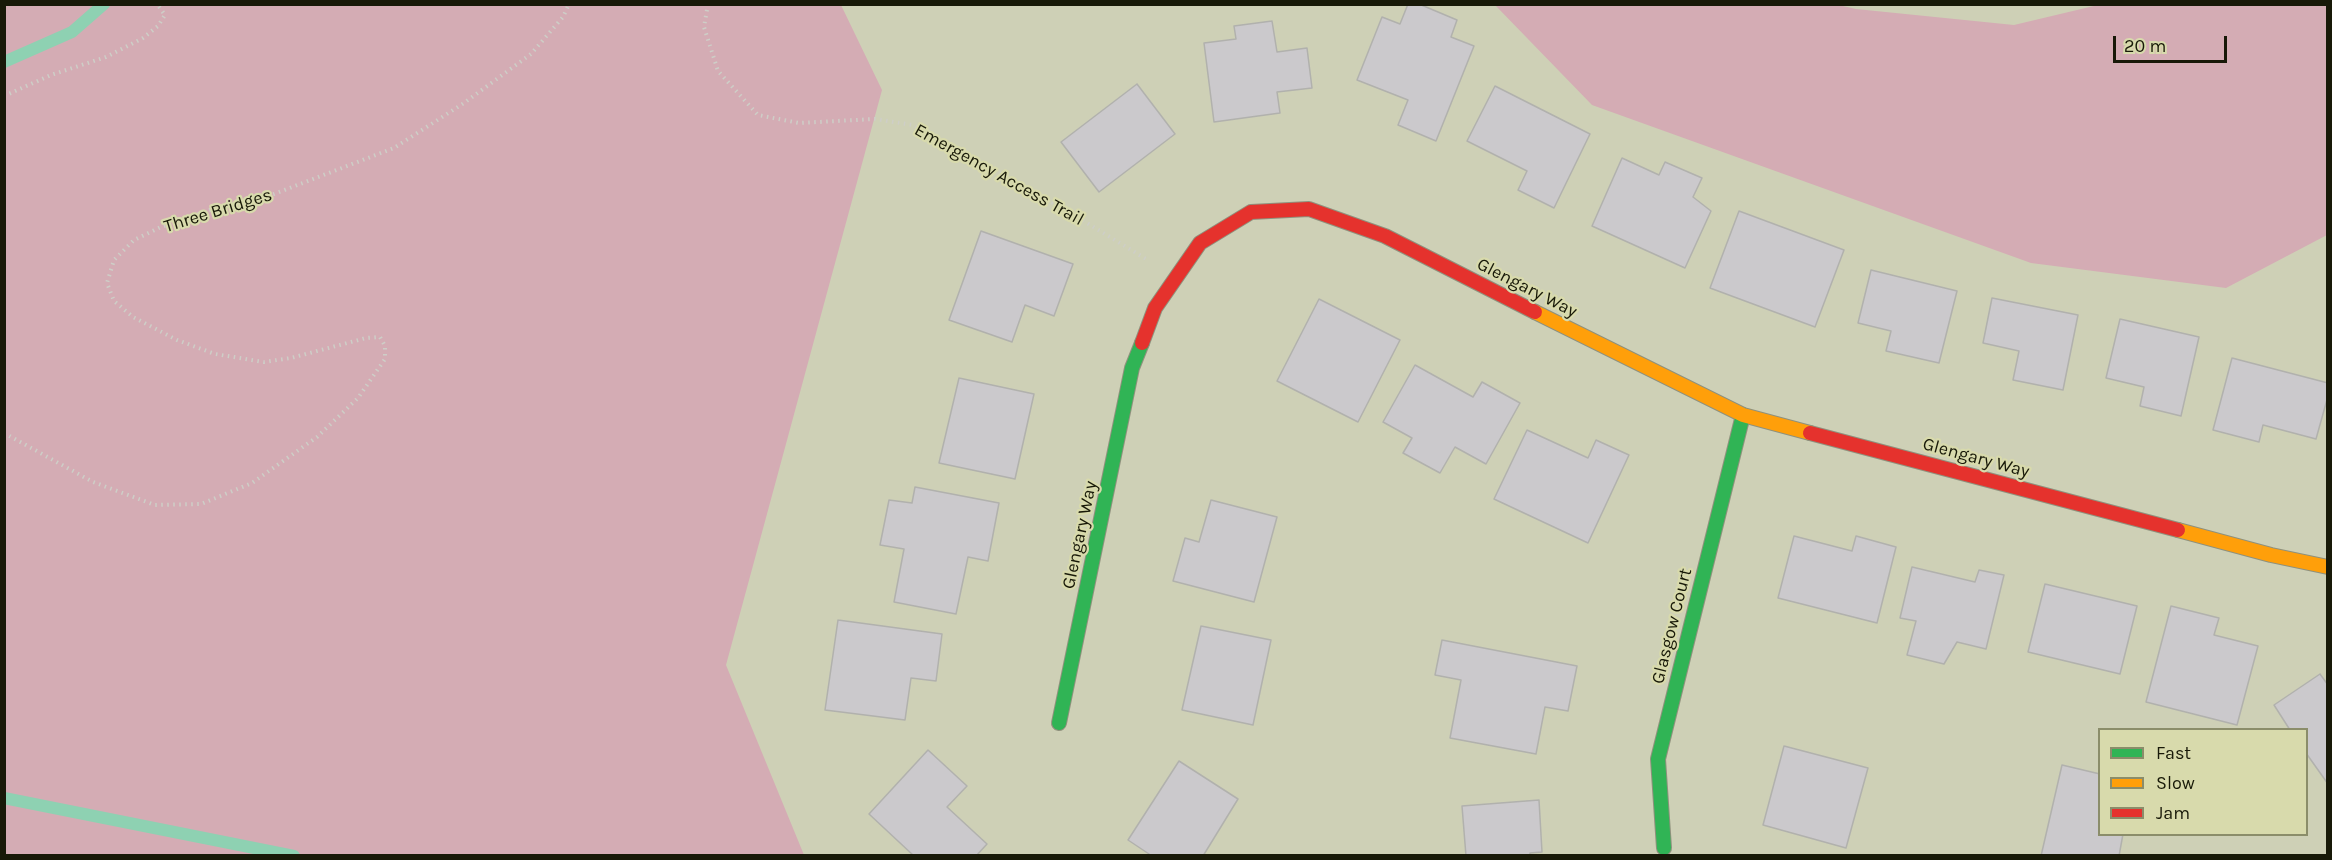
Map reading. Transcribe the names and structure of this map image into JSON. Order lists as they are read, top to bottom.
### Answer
{
  "streets": {
    "street": ["Glengary Way", "Glasgow Court"],
    "path": ["Emergency Access Trail", "Three Bridges"]
  },
  "crossings": [
    ["Emergency Access Trail", "Glengary Way"],
    ["Glengary Way", "Glasgow Court"]
  ],
  "legend": ["Fast", "Slow", "Jam"],
  "scale_bar": "20 m"
}
